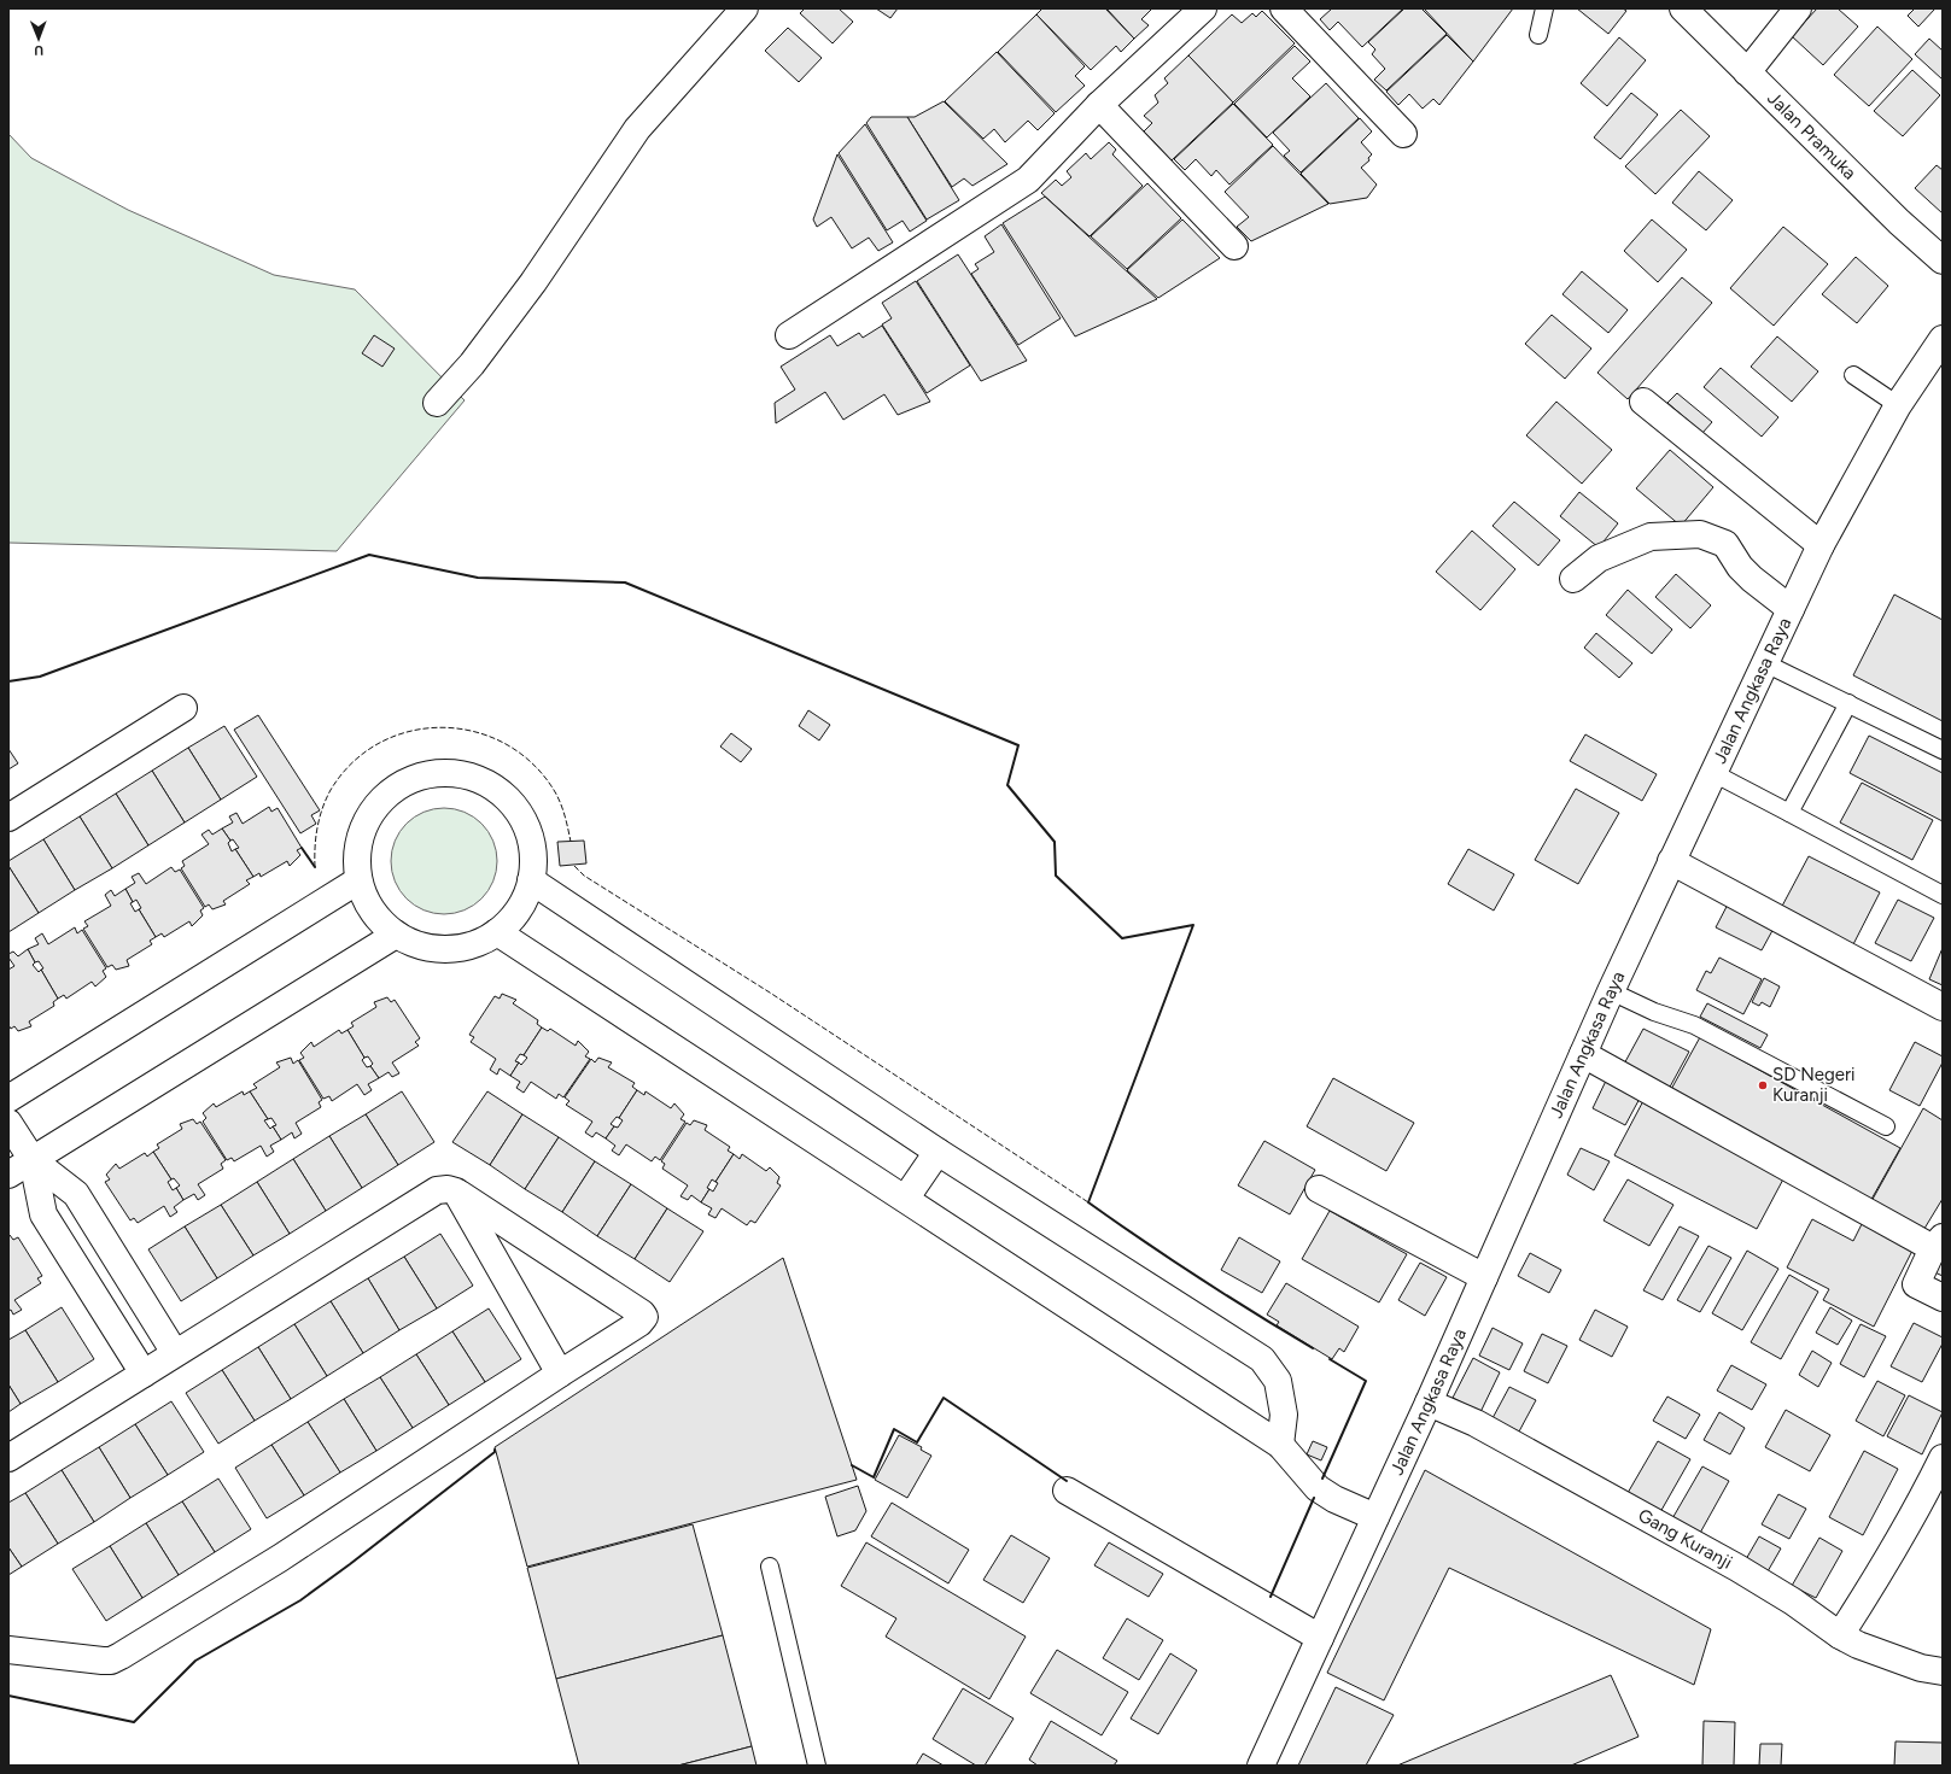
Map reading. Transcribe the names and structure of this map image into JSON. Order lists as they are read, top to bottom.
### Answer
{
  "streets": {
    "street": ["Jalan Pramuka", "Jalan Angkasa Raya", "Gang Kuranji"]
  },
  "crossings": [
    ["Jalan Angkasa Raya", "Gang Kuranji"]
  ],
  "places": ["SD Negeri Kuranji"],
  "north": "bottom"
}
